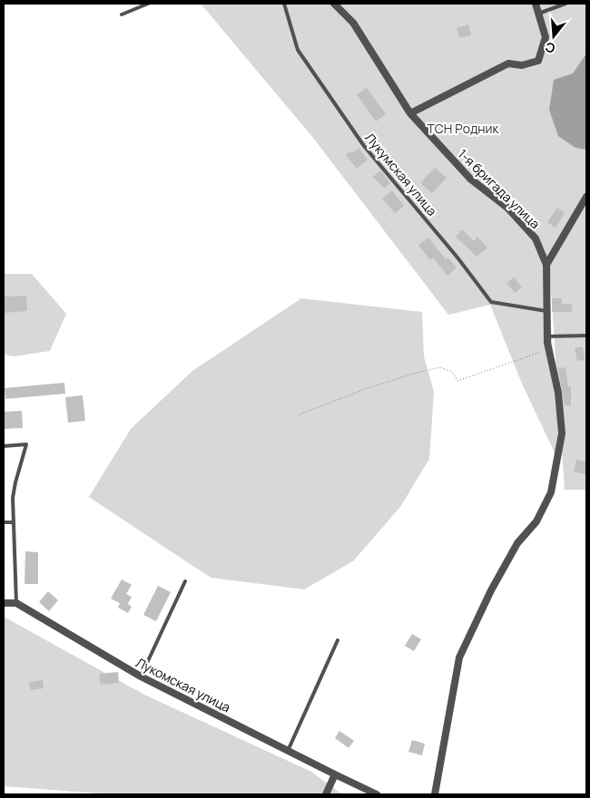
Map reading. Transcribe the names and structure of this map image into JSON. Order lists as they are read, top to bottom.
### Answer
{
  "streets": {
    "street": ["1-я бригада улица", "Лукомская улица"],
    "lane": ["Лукумская улица"]
  },
  "parks": ["ТСН Родник"],
  "north": "bottom"
}
